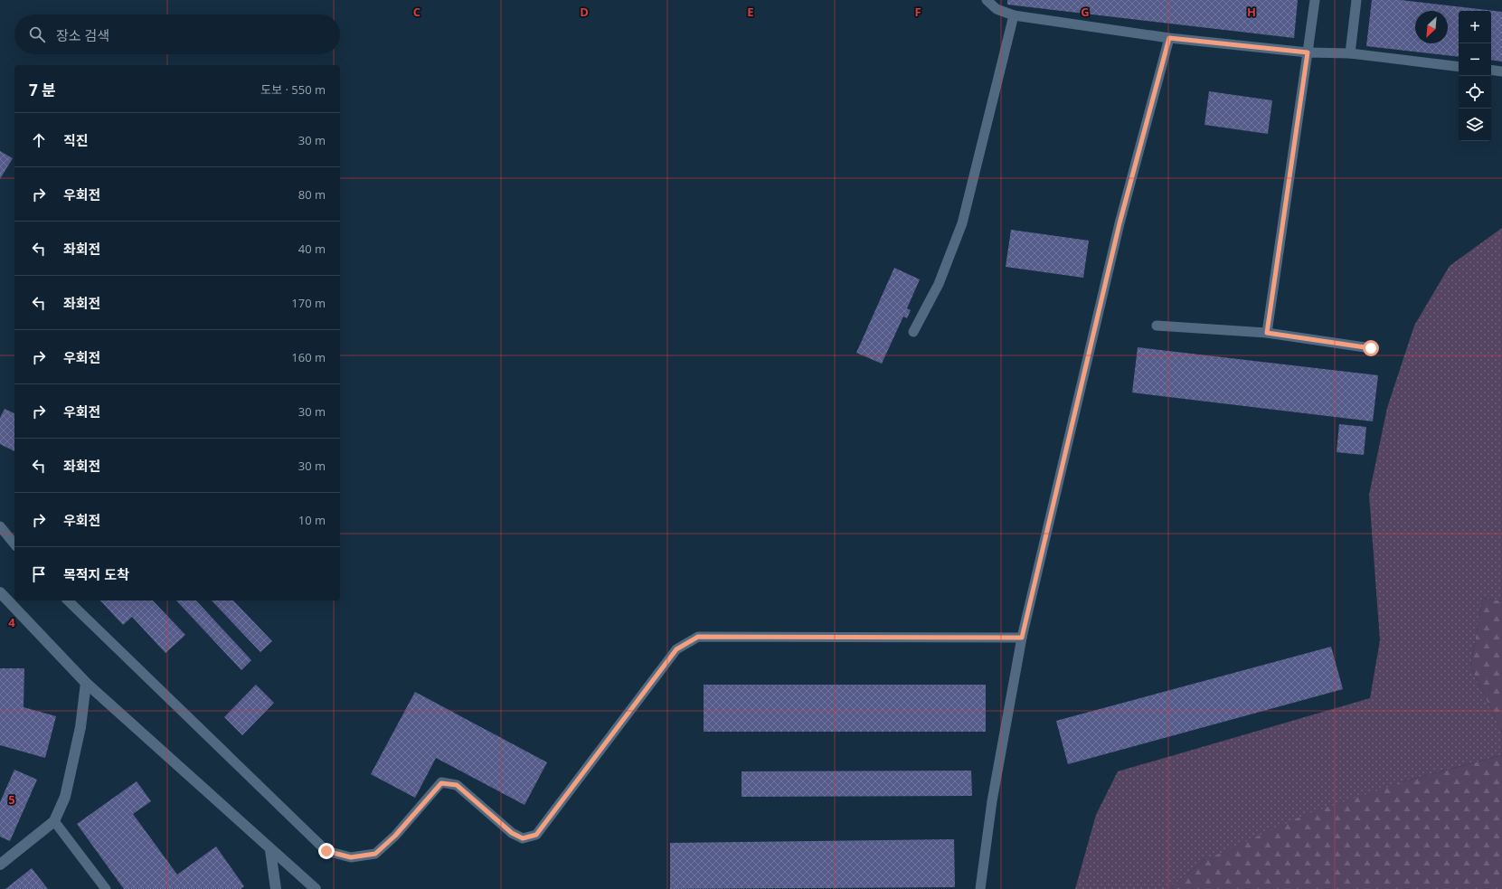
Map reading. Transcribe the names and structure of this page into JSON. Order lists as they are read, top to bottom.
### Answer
{
  "north": "bottom left",
  "page": {
    "map_buttons": ["+", "−"],
    "search": "장소 검색",
    "heading": ["7 분", "도보 · 550 m"],
    "list": [
      ["직진", "30 m"],
      ["우회전", "80 m"],
      ["좌회전", "40 m"],
      ["좌회전", "170 m"],
      ["우회전", "160 m"],
      ["우회전", "30 m"],
      ["좌회전", "30 m"],
      ["우회전", "10 m"],
      "목적지 도착"
    ]
  },
  "grid": {
    "columns": [
      "C",
      "D",
      "E",
      "F",
      "G",
      "H"
    ],
    "rows": ["4", "5"]
  }
}
